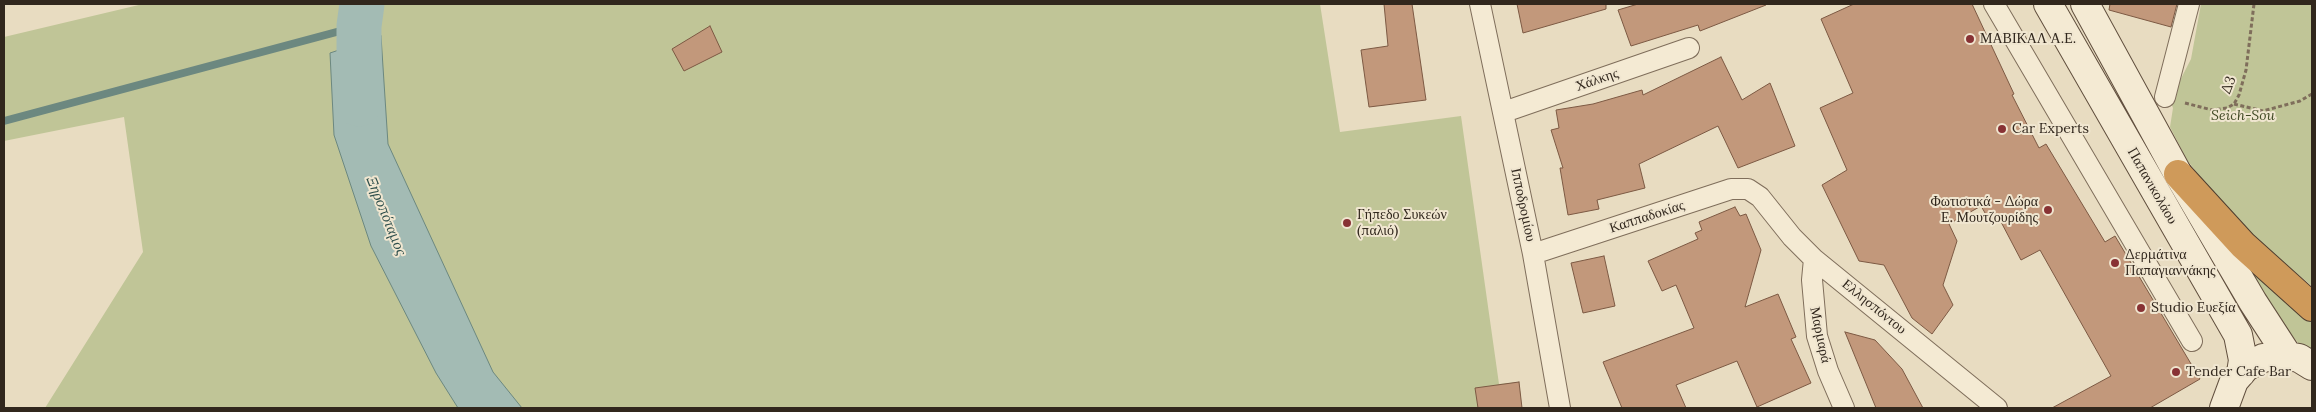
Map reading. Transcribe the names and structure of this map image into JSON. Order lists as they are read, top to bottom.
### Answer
{
  "streets": {
    "main road": ["Παπανικολάου"],
    "street": [
      "Χάλκης",
      "Ιπποδρομίου",
      "Καππαδοκίας",
      "Ελλησπόντου",
      "Μαρμαρά"
    ],
    "path": ["Δ3"]
  },
  "crossings": [
    ["Χάλκης", "Ιπποδρομίου"],
    ["Ιπποδρομίου", "Καππαδοκίας"],
    ["Καππαδοκίας", "Ελλησπόντου"],
    ["Ελλησπόντου", "Μαρμαρά"]
  ],
  "water": ["Ξηροπόταμος"],
  "parks": ["Seich-Sou"],
  "places": [
    "ΜΑΒΙΚΑΛ Α.Ε.",
    "Car Experts",
    "Φωτιστικά - Δώρα Ε. Μουτζουρίδης",
    "Γήπεδο Συκεών (παλιό)",
    "Δερμάτινα Παπαγιαννάκης",
    "Studio Ευεξία",
    "Tender Cafe Bar"
  ]
}
